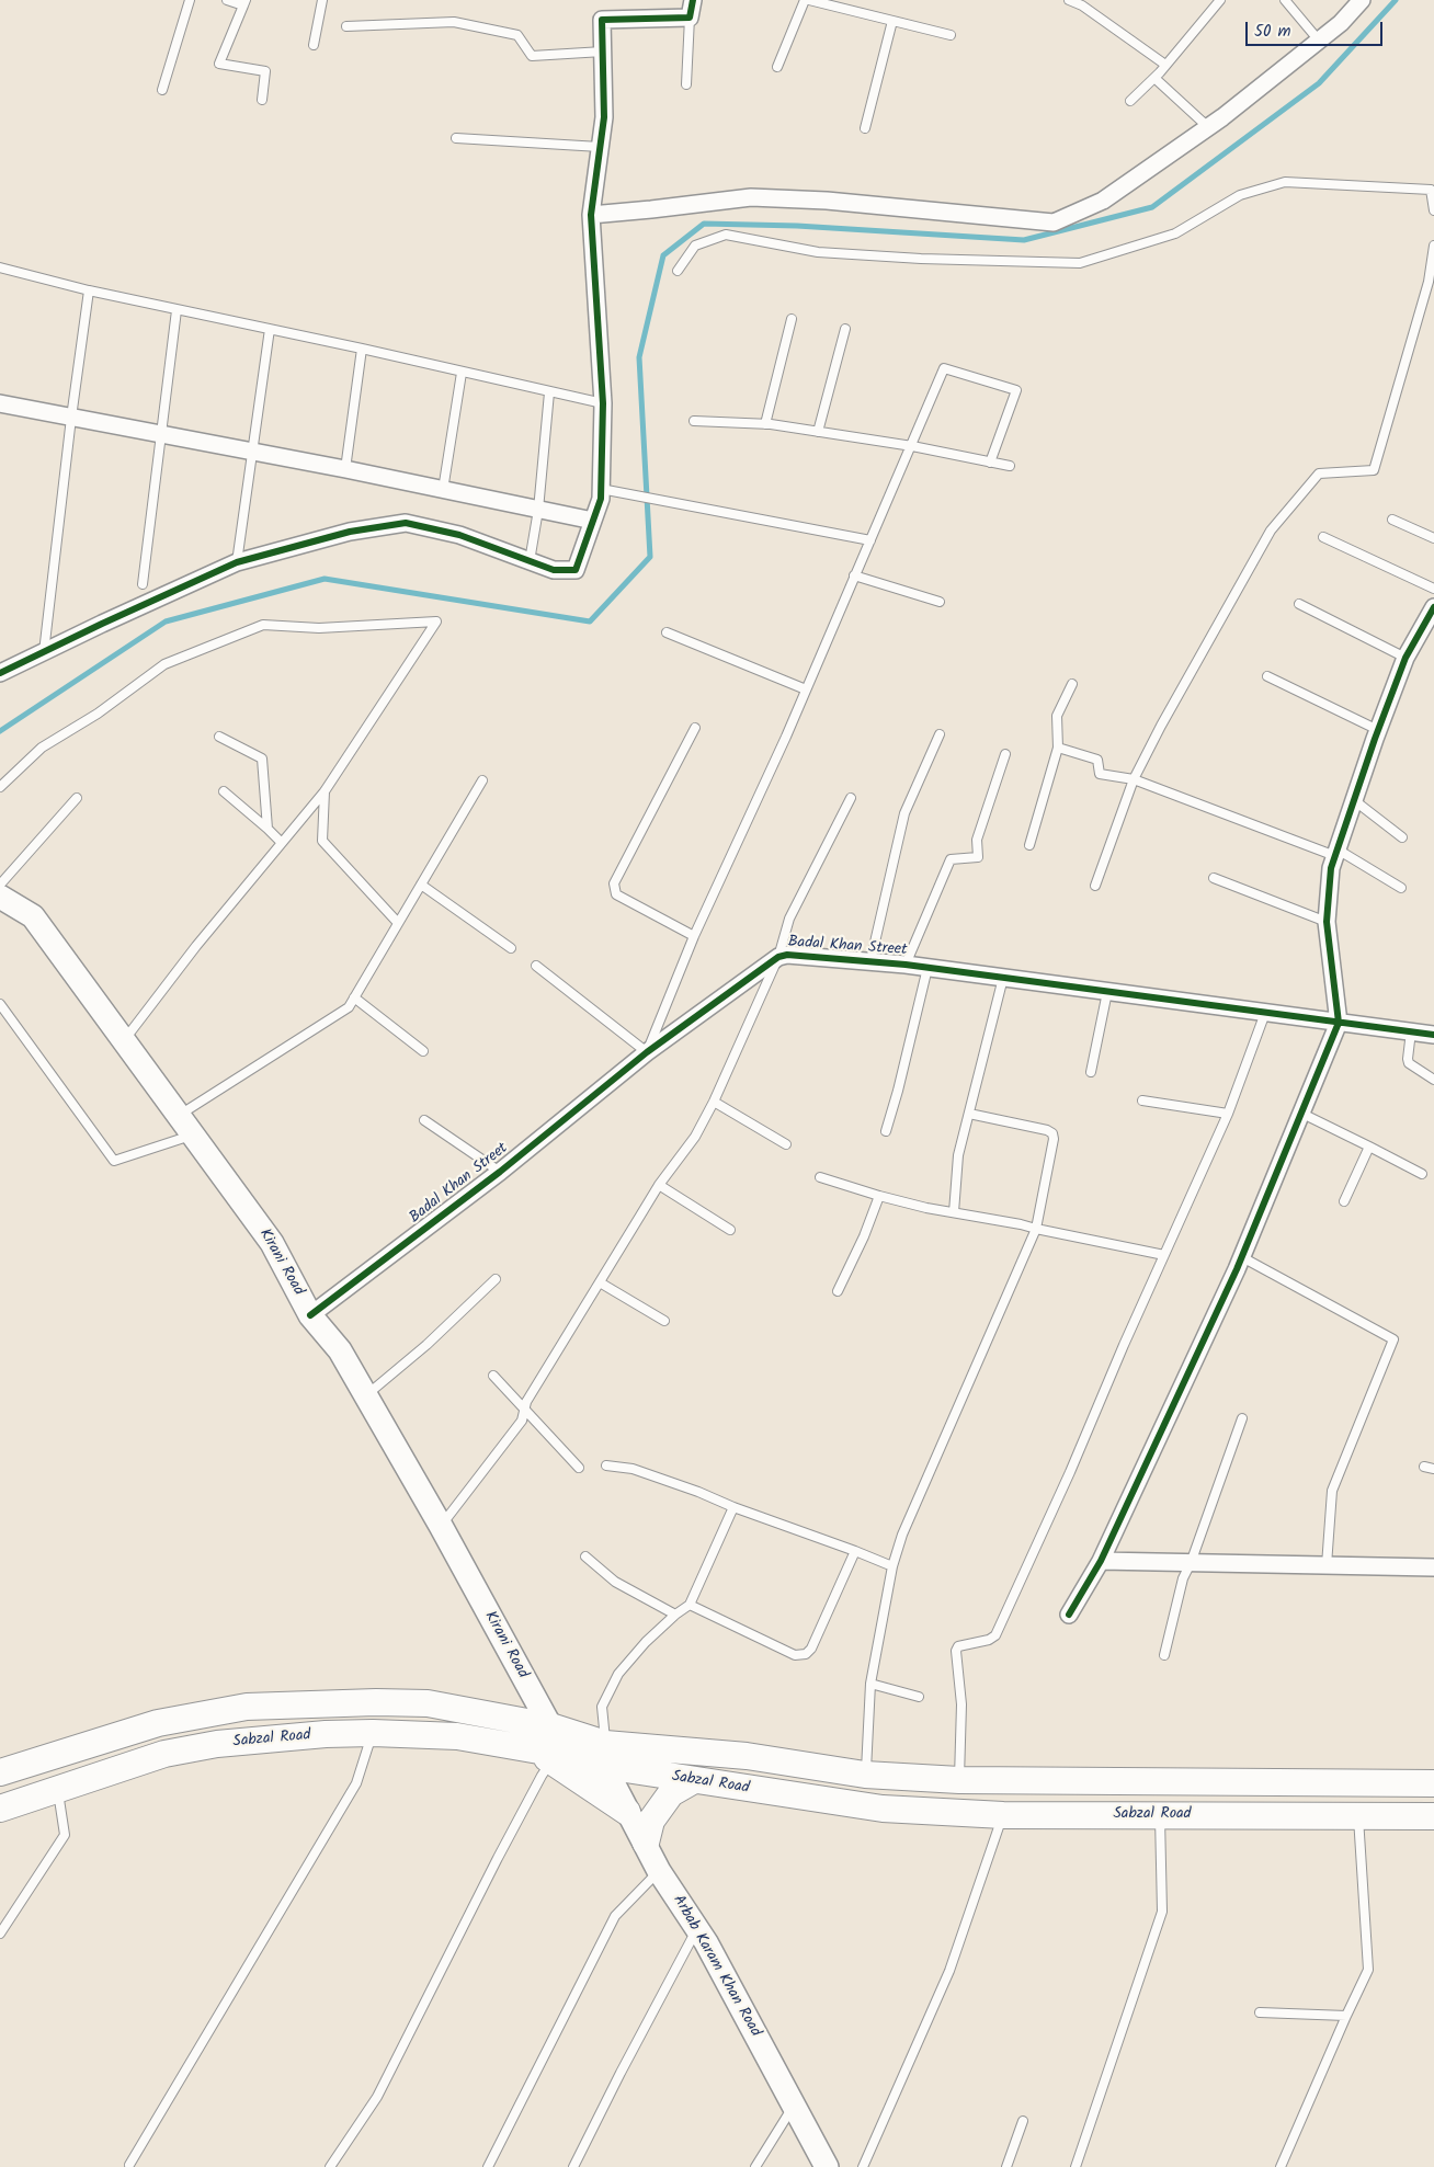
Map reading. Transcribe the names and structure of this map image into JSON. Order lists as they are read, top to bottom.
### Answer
{
  "streets": {
    "main road": ["Kirani Road", "Sabzal Road", "Arbab Karam Khan Road"],
    "street": ["Badal Khan Street"]
  },
  "crossings": [
    ["Badal Khan Street", "Kirani Road"],
    ["Kirani Road", "Sabzal Road"],
    ["Sabzal Road", "Arbab Karam Khan Road"]
  ],
  "scale_bar": "50 m"
}
